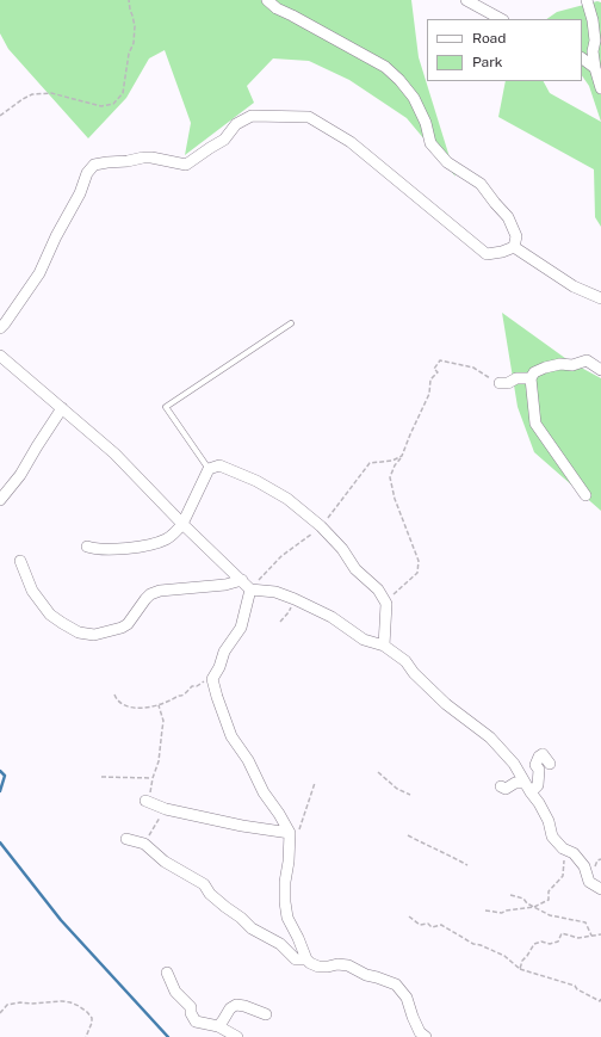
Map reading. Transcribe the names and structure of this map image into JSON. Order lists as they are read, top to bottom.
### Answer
{
  "legend": ["Road", "Park"]
}
